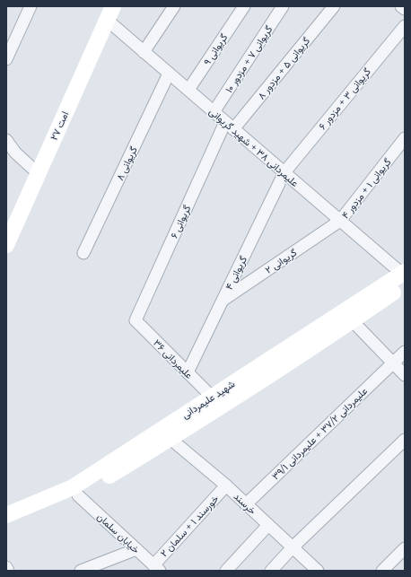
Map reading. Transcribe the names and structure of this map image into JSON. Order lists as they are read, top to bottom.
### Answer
{
  "streets": {
    "street": [
      "گریوانی ۹",
      "گریوانی ۷ + مزدور ۱۰",
      "گریوانی ۵ + مزدور ۸",
      "گریوانی ۳ + مزدور ۶",
      "امت ۲۷",
      "علیمردانی ۳۸ + شهید گریوانی",
      "گریوانی ۸",
      "گریوانی ۱ + مزدور ۴",
      "گریوانی ۶",
      "گریوانی ۲",
      "گریوانی ۴",
      "علیمردانی ۳۶",
      "شهید علیمردانی",
      "علیمردانی ۳۷/۲ + علیمردانی ۳۹/۱",
      "خرسند",
      "خورسند ۱ + سلمان ۲",
      "خیابان سلمان"
    ]
  },
  "crossings": [
    ["گریوانی ۹", "علیمردانی ۳۸ + شهید گریوانی"],
    ["گریوانی ۷ + مزدور ۱۰", "علیمردانی ۳۸ + شهید گریوانی"],
    ["گریوانی ۵ + مزدور ۸", "علیمردانی ۳۸ + شهید گریوانی"],
    ["گریوانی ۵ + مزدور ۸", "گریوانی ۶"],
    ["گریوانی ۳ + مزدور ۶", "علیمردانی ۳۸ + شهید گریوانی"],
    ["گریوانی ۳ + مزدور ۶", "گریوانی ۴"],
    ["امت ۲۷", "علیمردانی ۳۸ + شهید گریوانی"],
    ["علیمردانی ۳۸ + شهید گریوانی", "گریوانی ۸"],
    ["علیمردانی ۳۸ + شهید گریوانی", "گریوانی ۱ + مزدور ۴"],
    ["علیمردانی ۳۸ + شهید گریوانی", "گریوانی ۶"],
    ["علیمردانی ۳۸ + شهید گریوانی", "گریوانی ۲"],
    ["علیمردانی ۳۸ + شهید گریوانی", "گریوانی ۴"],
    ["علیمردانی ۳۸ + شهید گریوانی", "شهید علیمردانی"],
    ["گریوانی ۱ + مزدور ۴", "گریوانی ۲"],
    ["گریوانی ۶", "علیمردانی ۳۶"],
    ["گریوانی ۲", "گریوانی ۴"],
    ["گریوانی ۴", "علیمردانی ۳۶"],
    ["علیمردانی ۳۶", "شهید علیمردانی"],
    ["شهید علیمردانی", "خرسند"],
    ["شهید علیمردانی", "خیابان سلمان"],
    ["علیمردانی ۳۷/۲ + علیمردانی ۳۹/۱", "خرسند"],
    ["خرسند", "خورسند ۱ + سلمان ۲"],
    ["خورسند ۱ + سلمان ۲", "خیابان سلمان"]
  ]
}
